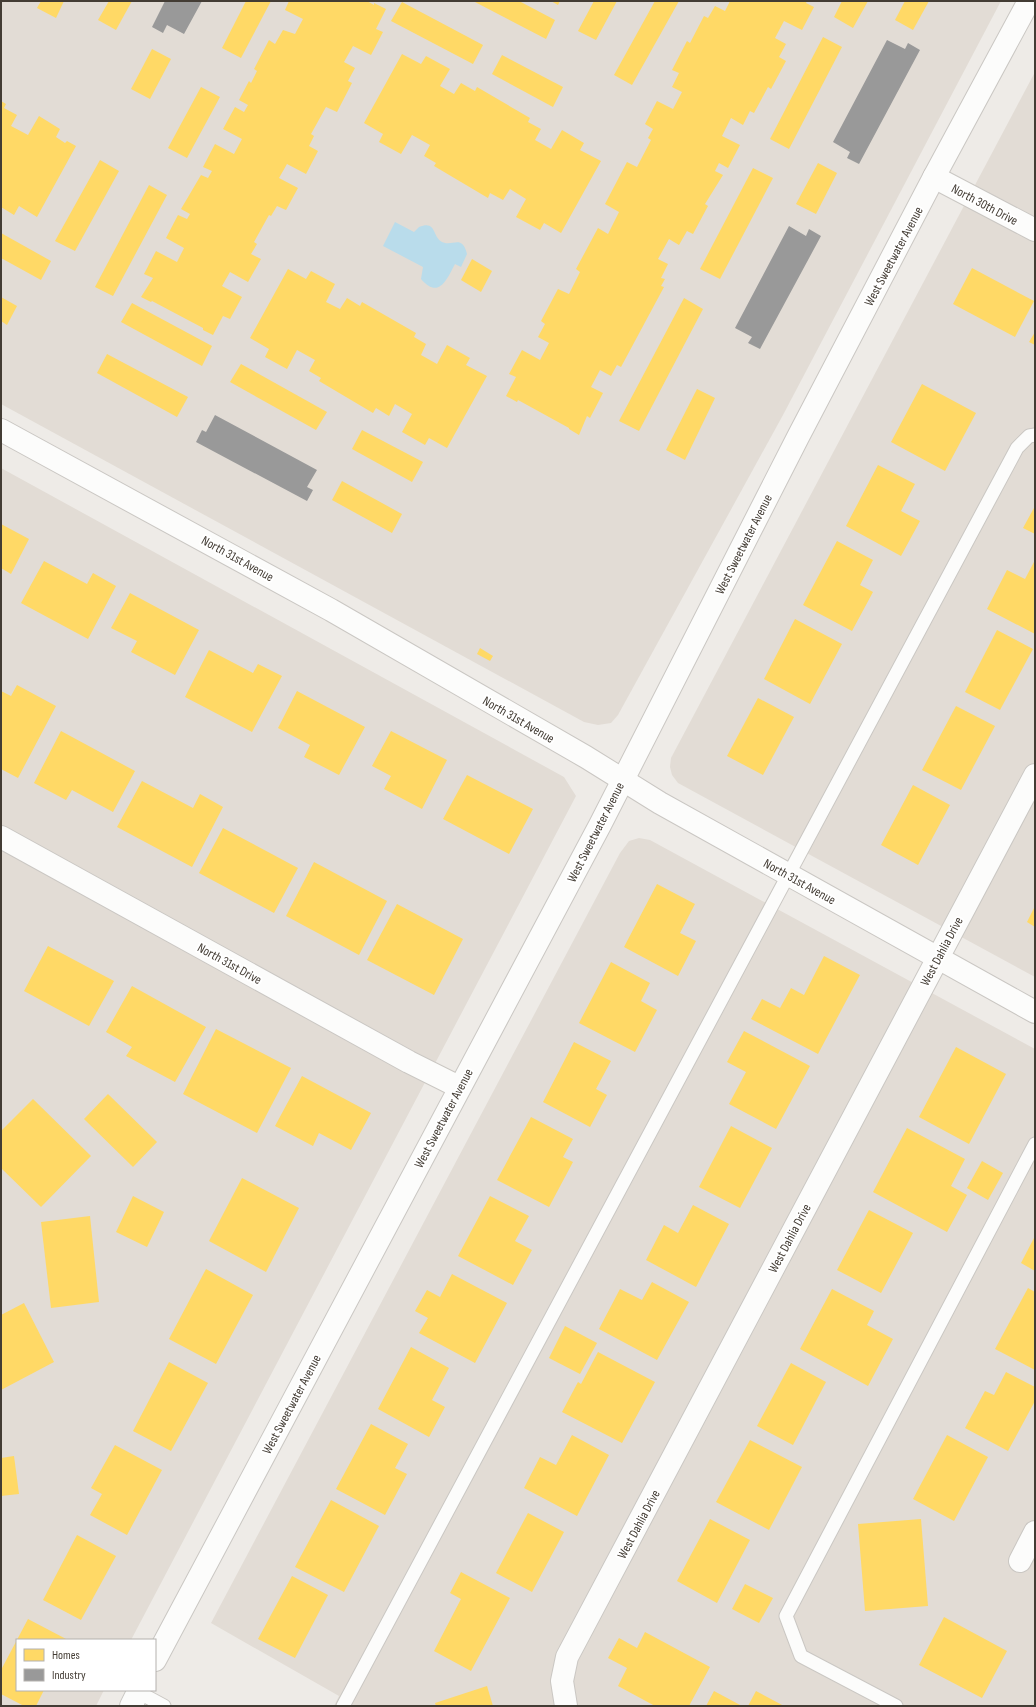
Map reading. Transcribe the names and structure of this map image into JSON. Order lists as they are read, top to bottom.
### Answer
{
  "streets": {
    "street": [
      "North 30th Drive",
      "West Sweetwater Avenue",
      "North 31st Avenue",
      "West Dahlia Drive",
      "North 31st Drive"
    ]
  },
  "crossings": [
    ["North 30th Drive", "West Sweetwater Avenue"],
    ["West Sweetwater Avenue", "North 31st Avenue"],
    ["West Sweetwater Avenue", "North 31st Drive"],
    ["North 31st Avenue", "West Dahlia Drive"]
  ],
  "legend": ["Homes", "Industry"]
}
